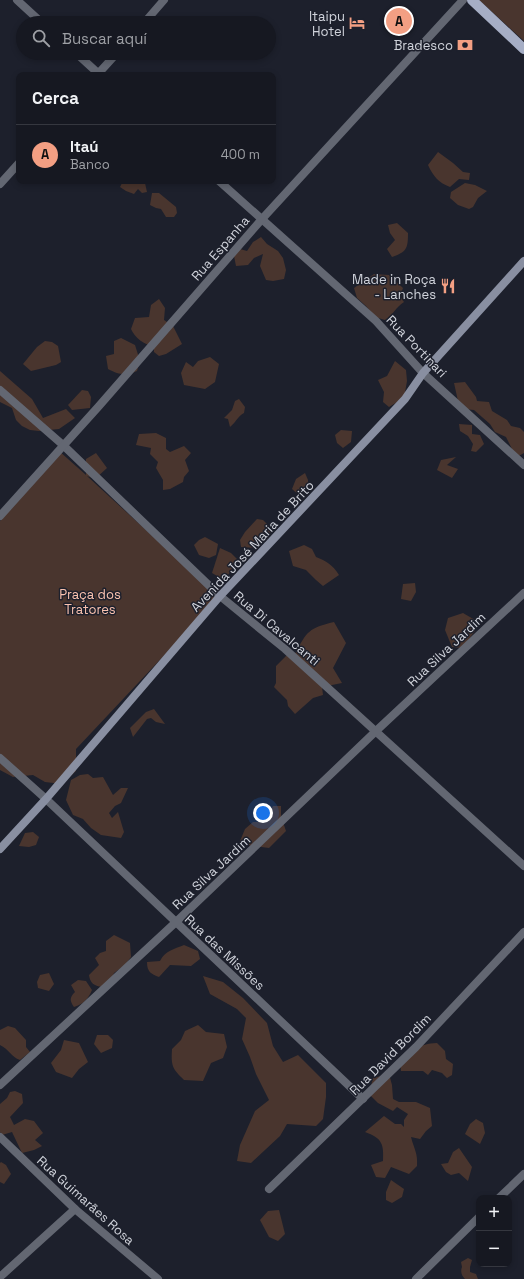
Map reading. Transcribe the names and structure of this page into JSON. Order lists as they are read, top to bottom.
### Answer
{
  "streets": {
    "main road": ["Avenida José Maria de Brito"],
    "street": [
      "Rua Espanha",
      "Rua Portinari",
      "Rua Di Cavalcanti",
      "Rua Silva Jardim",
      "Rua das Missões",
      "Rua David Bordim",
      "Rua Guimarães Rosa"
    ]
  },
  "crossings": [
    ["Rua Espanha", "Rua Portinari"],
    ["Rua Espanha", "Rua Di Cavalcanti"],
    ["Rua Portinari", "Avenida José Maria de Brito"],
    ["Avenida José Maria de Brito", "Rua Di Cavalcanti"],
    ["Avenida José Maria de Brito", "Rua das Missões"],
    ["Rua Di Cavalcanti", "Rua Silva Jardim"],
    ["Rua Silva Jardim", "Rua das Missões"],
    ["Rua das Missões", "Rua David Bordim"]
  ],
  "parks": ["Praça dos Tratores"],
  "places": {
    "hotel": ["Itaipu Hotel"],
    "bank": ["Bradesco"],
    "restaurant": ["Made in Roça - Lanches"]
  },
  "page": {
    "pins": "A",
    "search": "Buscar aquí",
    "heading": "Cerca",
    "list": [
      {
        "mark": "A",
        "name": "Itaú",
        "note": "Banco",
        "value": "400 m"
      }
    ],
    "map_buttons": ["+", "−"]
  }
}
